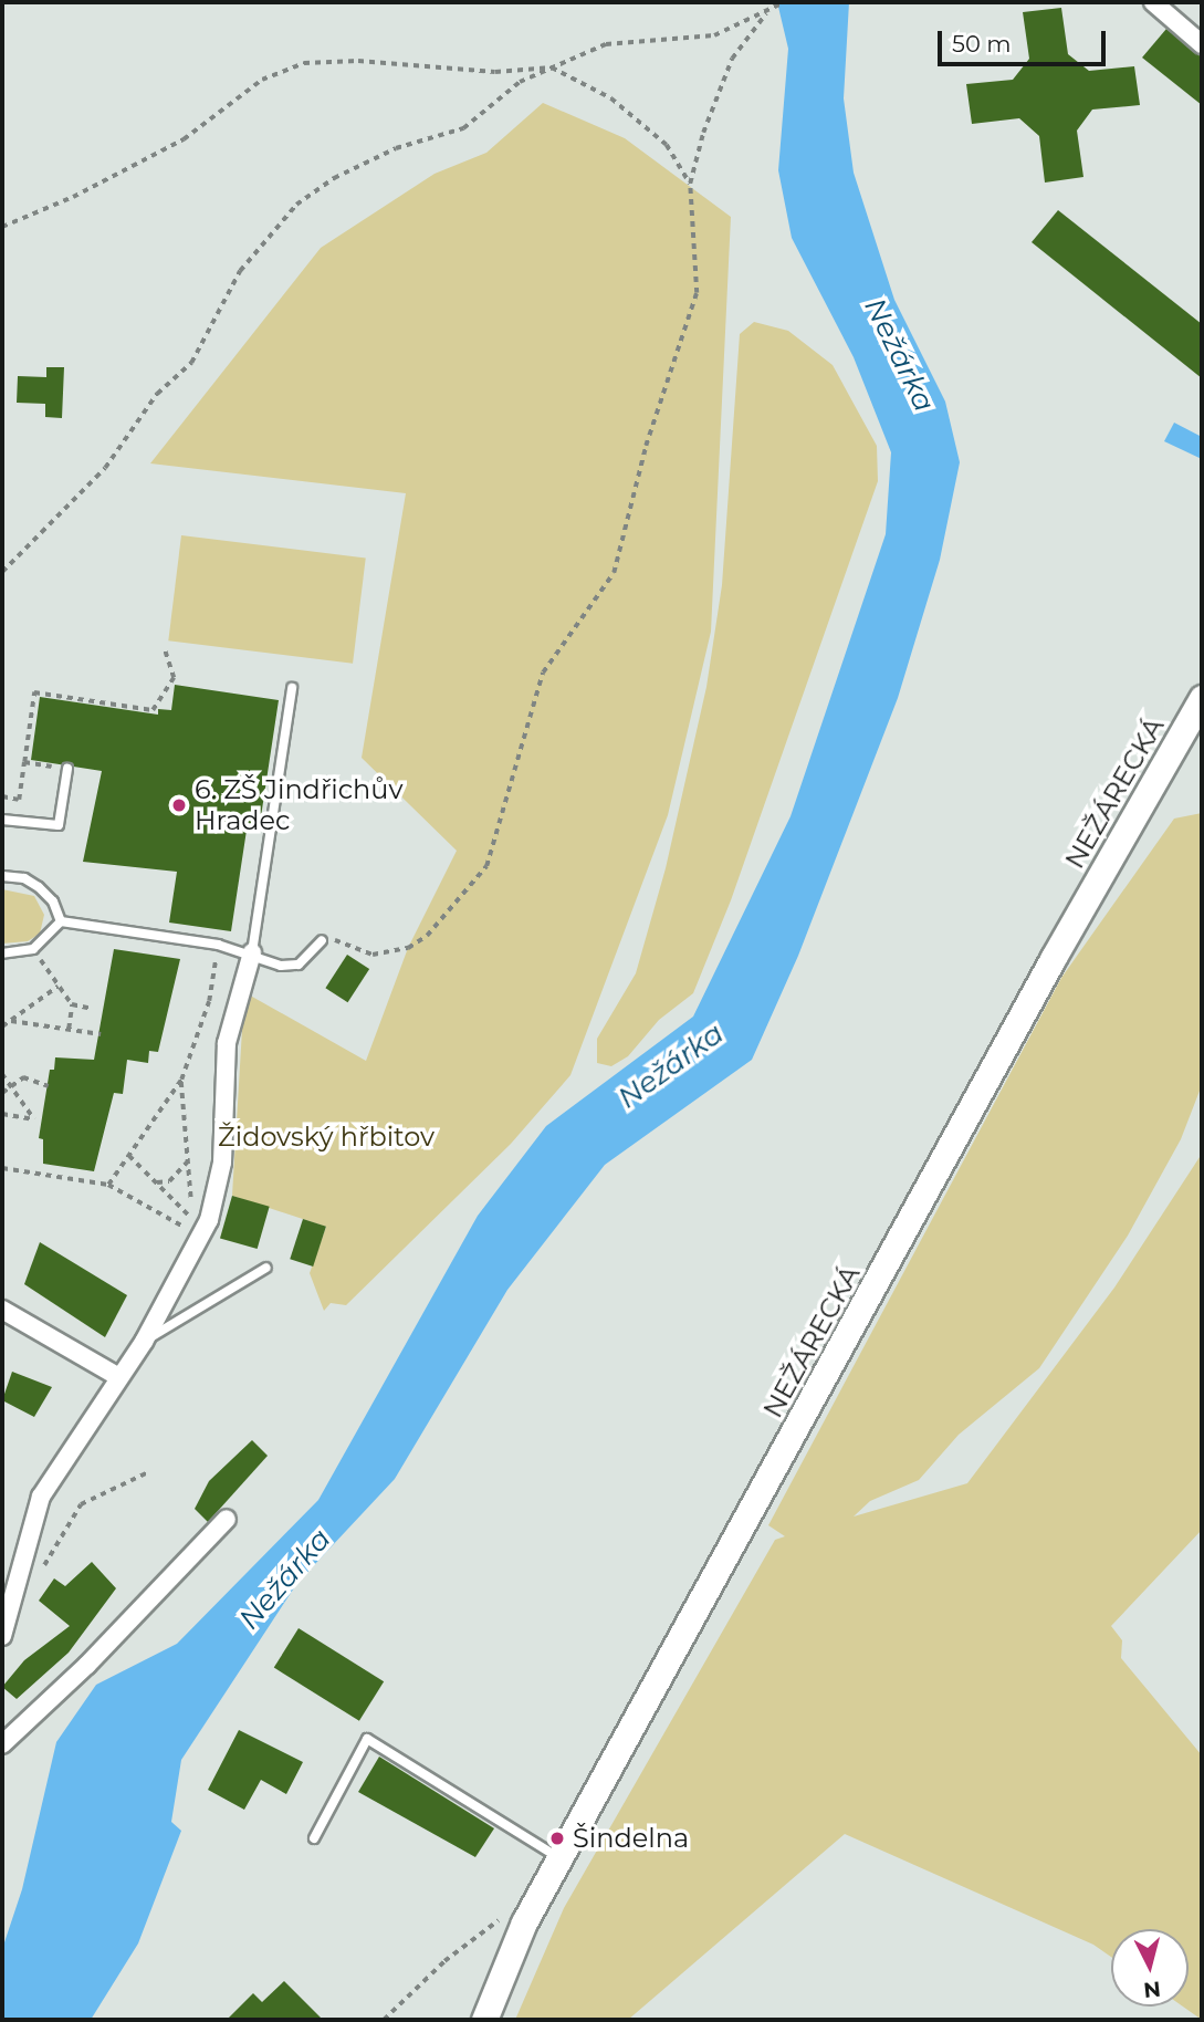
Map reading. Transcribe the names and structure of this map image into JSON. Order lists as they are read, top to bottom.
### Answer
{
  "streets": {
    "street": ["NEŽÁRECKÁ"]
  },
  "water": ["Nežárka"],
  "parks": ["Židovský hřbitov"],
  "places": ["6. ZŠ Jindřichův Hradec", "Šindelna"],
  "scale_bar": "50 m",
  "north": "bottom"
}
